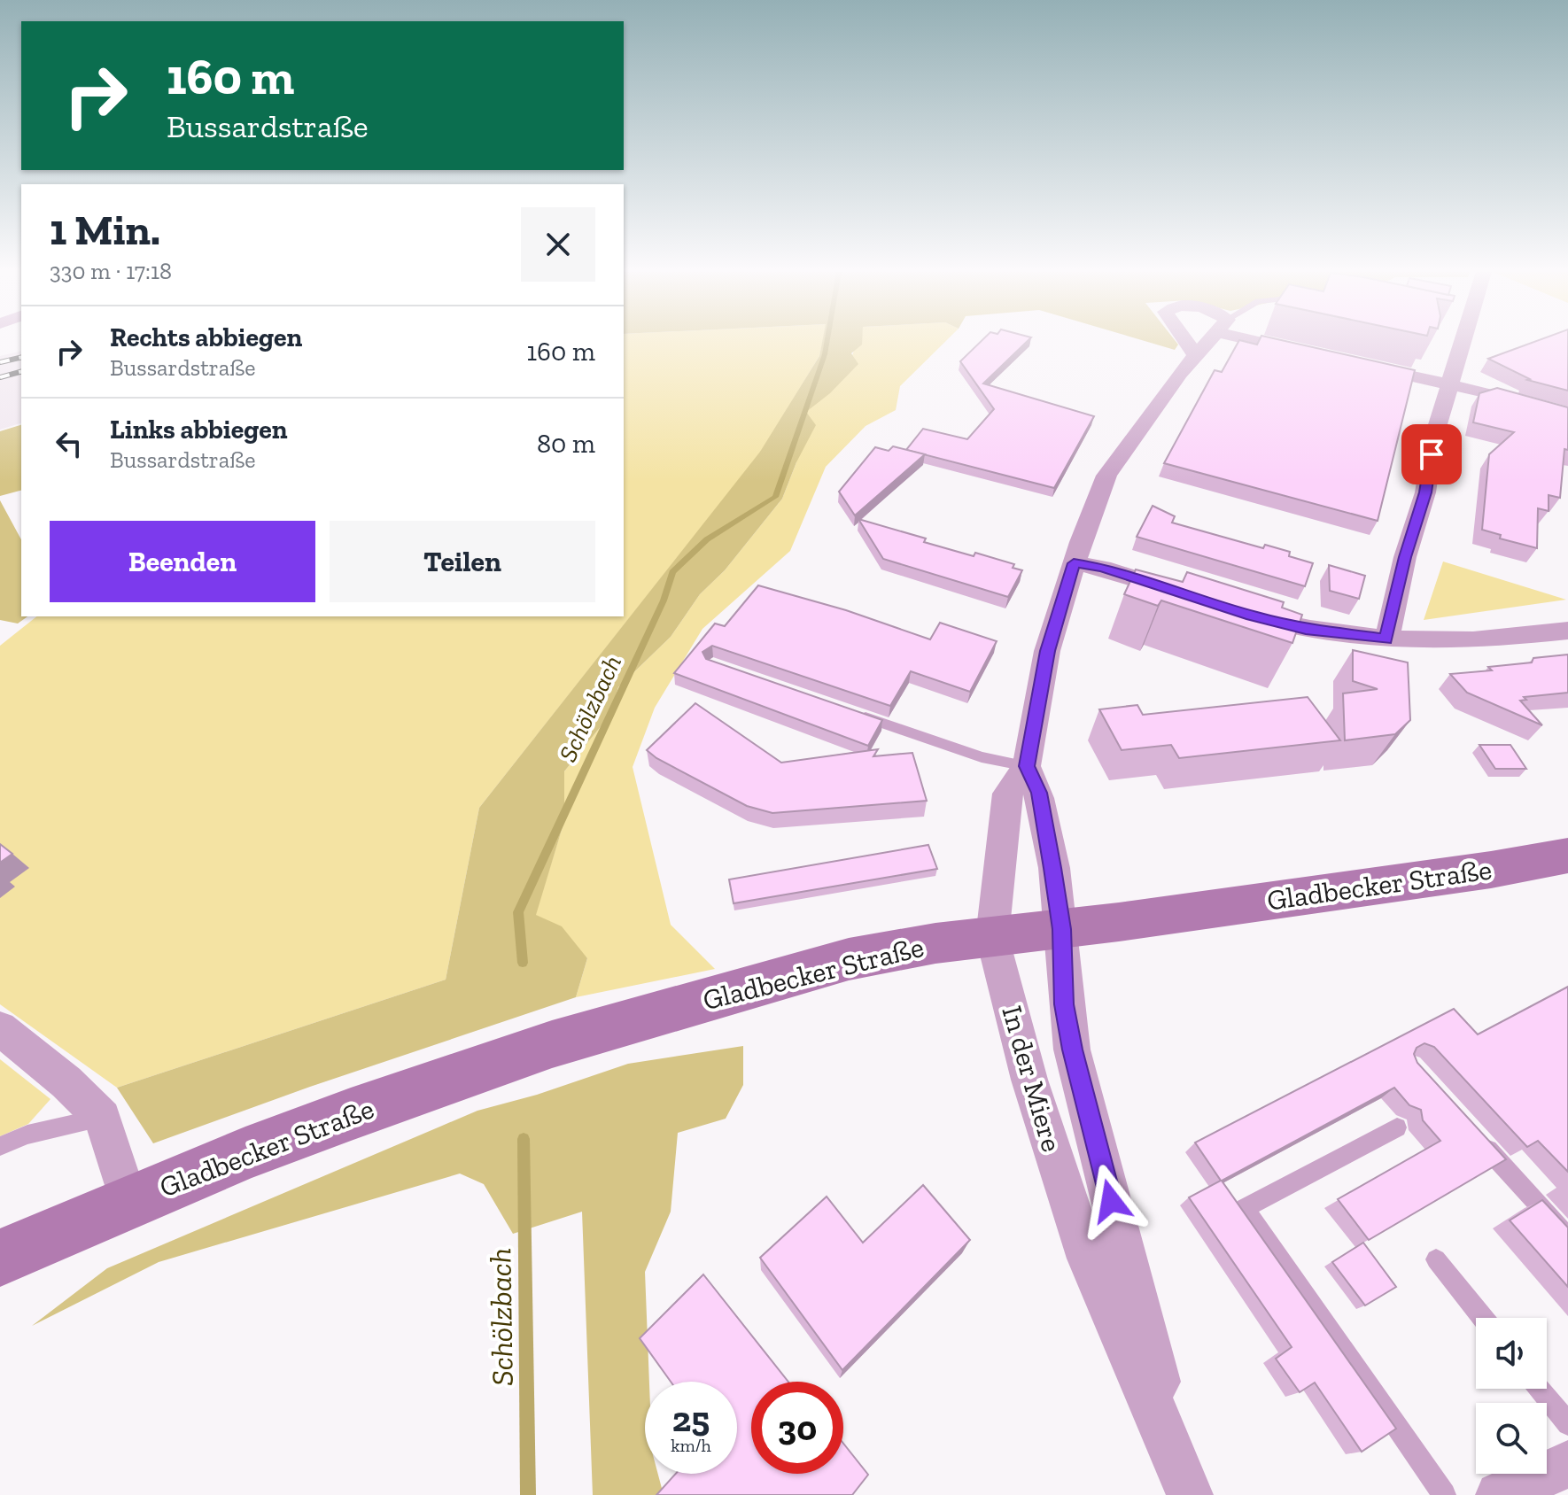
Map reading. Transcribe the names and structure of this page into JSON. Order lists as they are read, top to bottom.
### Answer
{
  "streets": {
    "main road": ["Gladbecker Straße"],
    "street": ["In der Miere"]
  },
  "crossings": [
    ["Gladbecker Straße", "In der Miere"]
  ],
  "water": ["Schölzbach"],
  "page": {
    "turn": ["160 m", "Bussardstraße"],
    "heading": ["1 Min.", "330 m · 17:18"],
    "list": [
      {
        "name": "Rechts abbiegen",
        "note": "Bussardstraße",
        "value": "160 m"
      },
      {
        "name": "Links abbiegen",
        "note": "Bussardstraße",
        "value": "80 m"
      }
    ],
    "buttons": ["Beenden", "Teilen"],
    "speed": "25 km/h",
    "limit": "30"
  }
}
